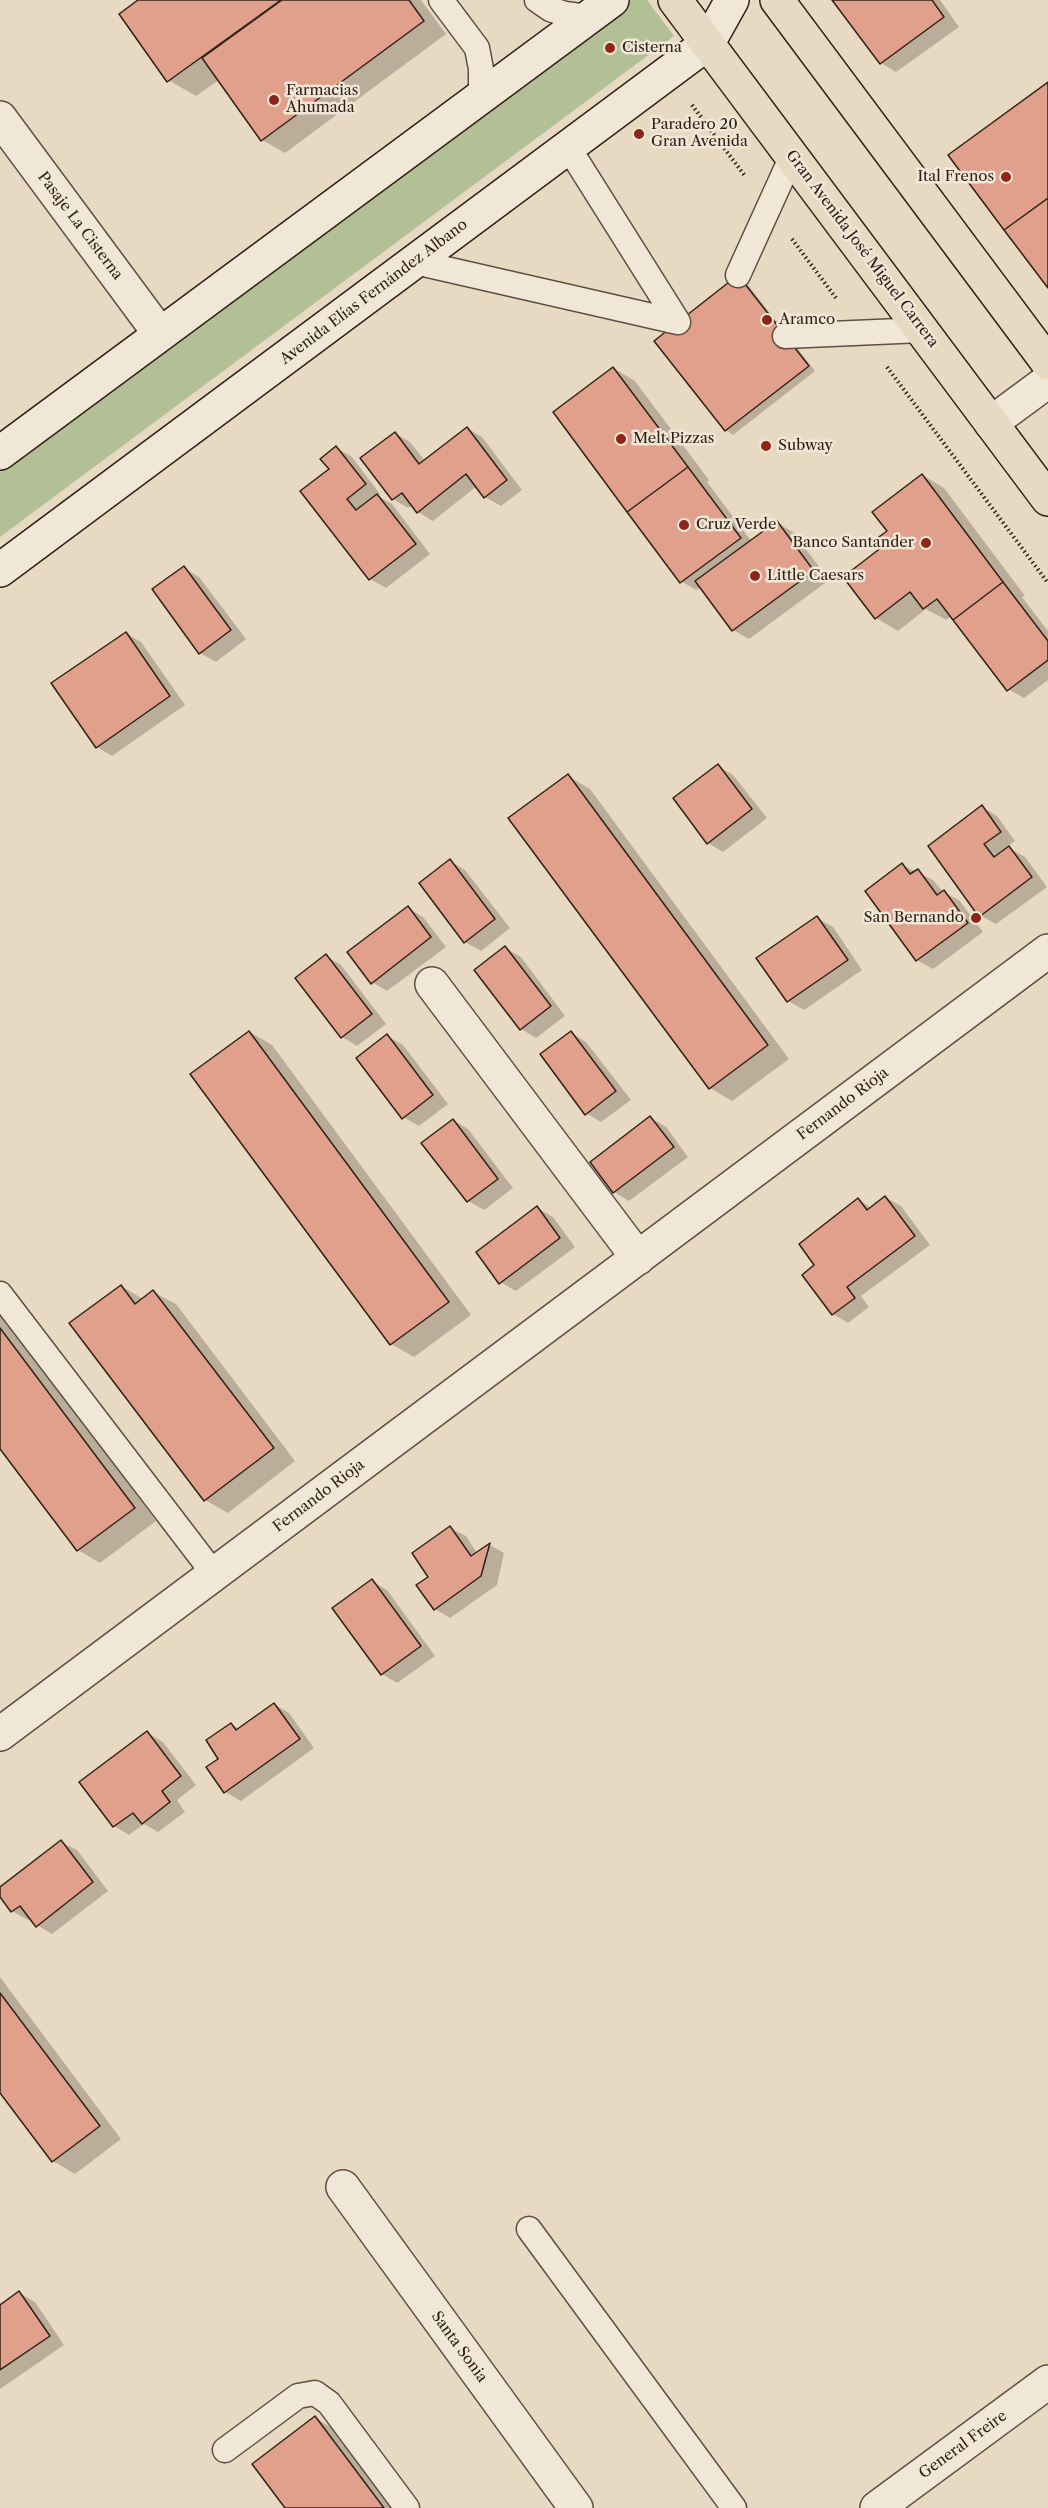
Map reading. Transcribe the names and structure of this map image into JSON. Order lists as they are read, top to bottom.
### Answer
{
  "streets": {
    "main road": ["Gran Avenida José Miguel Carrera"],
    "street": [
      "Pasaje La Cisterna",
      "Avenida Elías Fernández Albano",
      "Fernando Rioja",
      "Santa Sonia",
      "General Freire"
    ]
  },
  "crossings": [
    ["Gran Avenida José Miguel Carrera", "Avenida Elías Fernández Albano"]
  ],
  "places": [
    "Cisterna",
    "Farmacias Ahumada",
    "Paradero 20 Gran Avenida",
    "Ital Frenos",
    "Aramco",
    "Melt Pizzas",
    "Subway",
    "Cruz Verde",
    "Banco Santander",
    "Little Caesars",
    "San Bernando"
  ]
}
